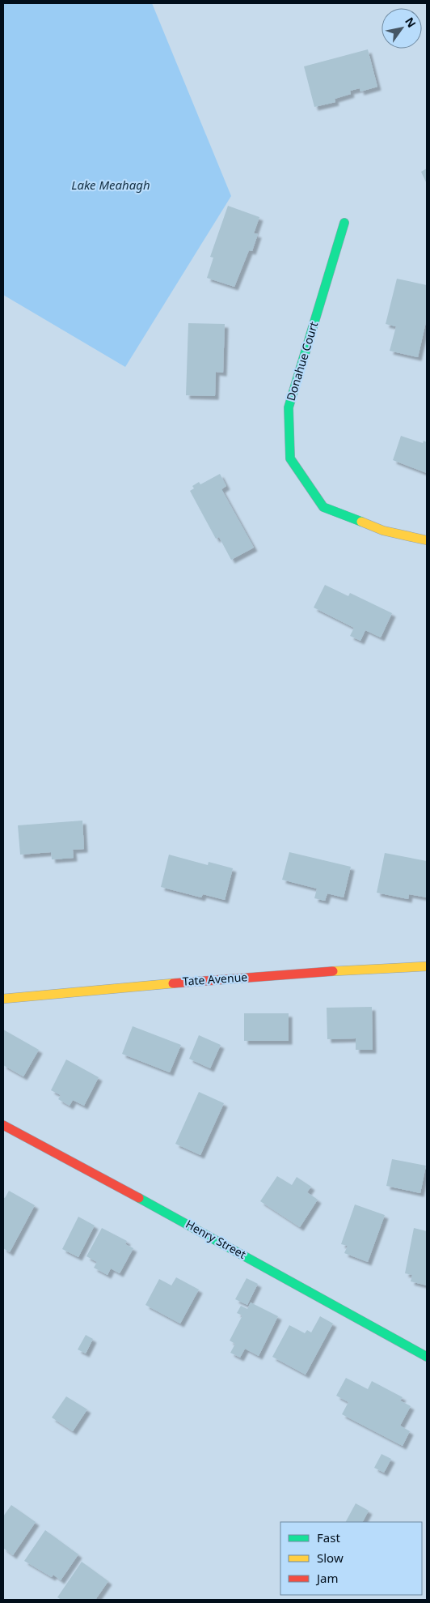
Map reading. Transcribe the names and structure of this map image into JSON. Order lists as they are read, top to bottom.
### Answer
{
  "streets": {
    "street": ["Donahue Court", "Tate Avenue", "Henry Street"]
  },
  "water": ["Lake Meahagh"],
  "legend": ["Fast", "Slow", "Jam"],
  "north": "top right"
}
